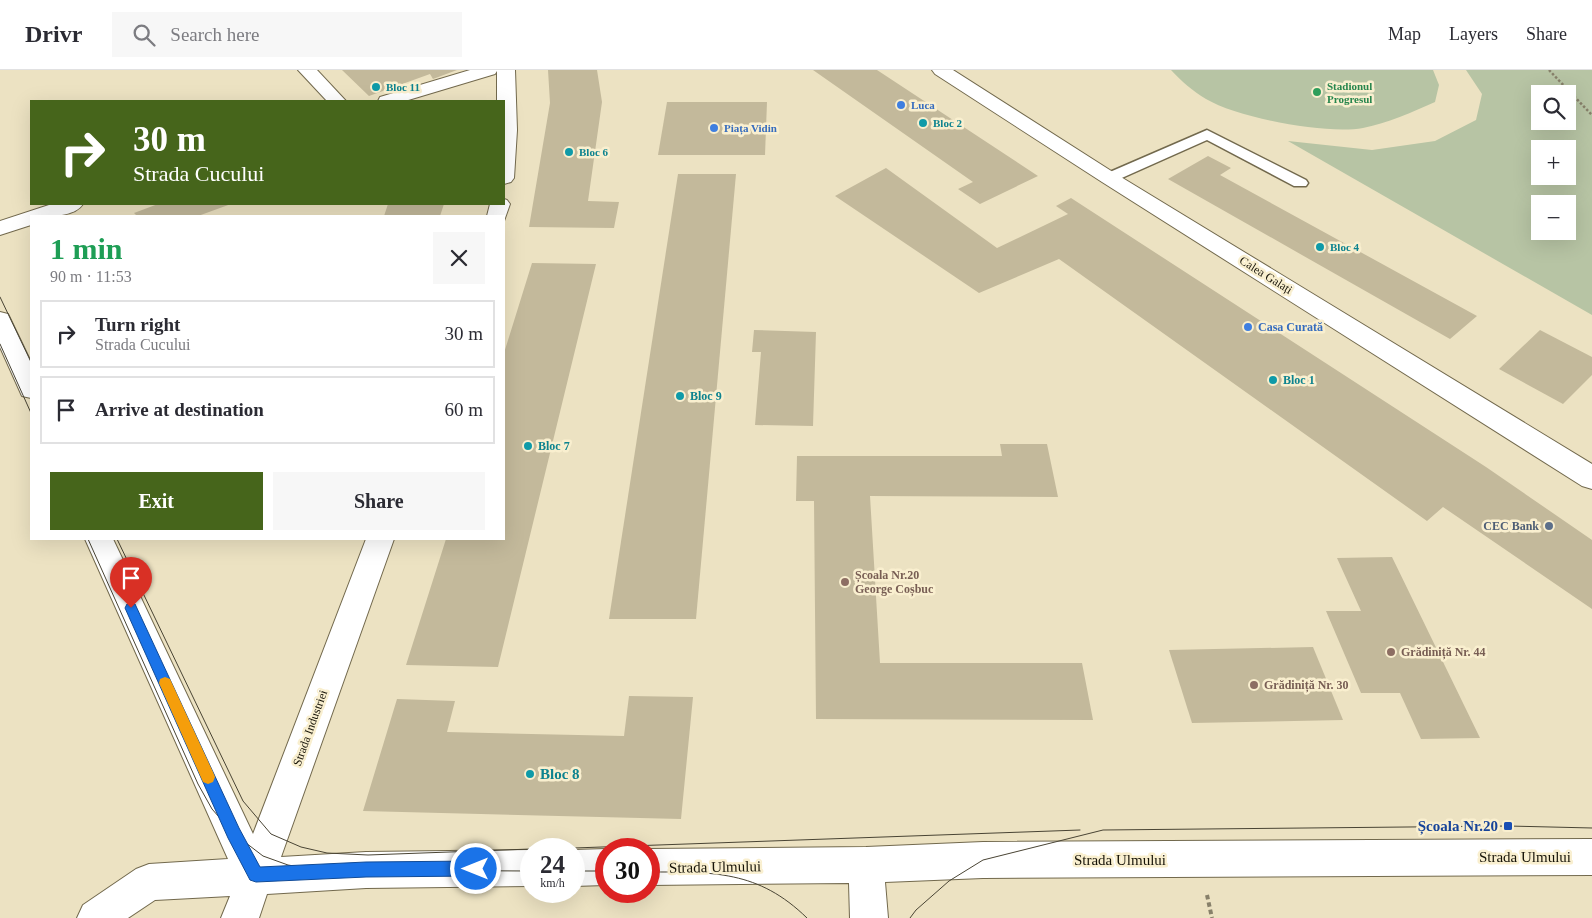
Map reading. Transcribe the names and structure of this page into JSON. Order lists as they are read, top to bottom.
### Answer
{
  "streets": {
    "street": ["Calea Galați", "Strada Industriei", "Strada Ulmului"]
  },
  "places": {
    "other": [
      "Bloc 11",
      "Stadionul Progresul",
      "Luca",
      "Bloc 2",
      "Piața Vidin",
      "Bloc 6",
      "Bloc 4",
      "Casa Curată",
      "Bloc 1",
      "Bloc 9",
      "Bloc 7",
      "CEC Bank",
      "Școala Nr.20 George Coșbuc",
      "Grădiniță Nr. 44",
      "Grădiniță Nr. 30",
      "Bloc 8"
    ],
    "transit": ["Școala Nr.20"]
  },
  "page": {
    "header": "Drivr",
    "search": "Search here",
    "nav": ["Map", "Layers", "Share"],
    "map_buttons": ["+", "−"],
    "turn": ["30 m", "Strada Cucului"],
    "heading": ["1 min", "90 m · 11:53"],
    "list": [
      {
        "name": "Turn right",
        "note": "Strada Cucului",
        "value": "30 m"
      },
      {
        "name": "Arrive at destination",
        "value": "60 m"
      }
    ],
    "buttons": ["Exit", "Share"],
    "speed": "24 km/h",
    "limit": "30"
  }
}
